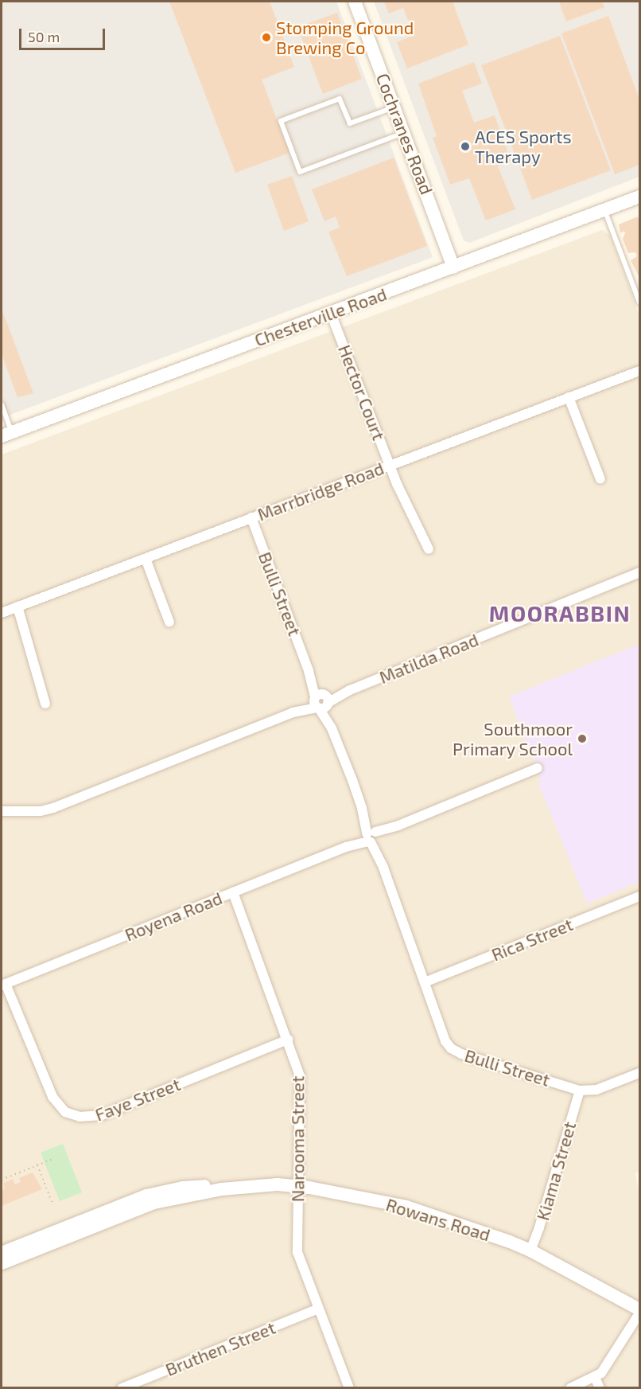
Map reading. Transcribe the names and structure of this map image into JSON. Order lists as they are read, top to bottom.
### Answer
{
  "streets": {
    "street": [
      "Cochranes Road",
      "Chesterville Road",
      "Hector Court",
      "Marrbridge Road",
      "Bulli Street",
      "Matilda Road",
      "Royena Road",
      "Rica Street",
      "Faye Street",
      "Narooma Street",
      "Kiama Street",
      "Rowans Road",
      "Bruthen Street"
    ]
  },
  "crossings": [
    ["Cochranes Road", "Chesterville Road"],
    ["Chesterville Road", "Hector Court"],
    ["Hector Court", "Marrbridge Road"],
    ["Marrbridge Road", "Bulli Street"],
    ["Bulli Street", "Matilda Road"],
    ["Bulli Street", "Royena Road"],
    ["Bulli Street", "Rica Street"],
    ["Bulli Street", "Kiama Street"],
    ["Royena Road", "Faye Street"],
    ["Royena Road", "Narooma Street"],
    ["Faye Street", "Narooma Street"],
    ["Narooma Street", "Rowans Road"],
    ["Narooma Street", "Bruthen Street"],
    ["Kiama Street", "Rowans Road"]
  ],
  "districts": ["MOORABBIN"],
  "places": ["Stomping Ground Brewing Co", "ACES Sports Therapy", "Southmoor Primary School"],
  "scale_bar": "50 m"
}
